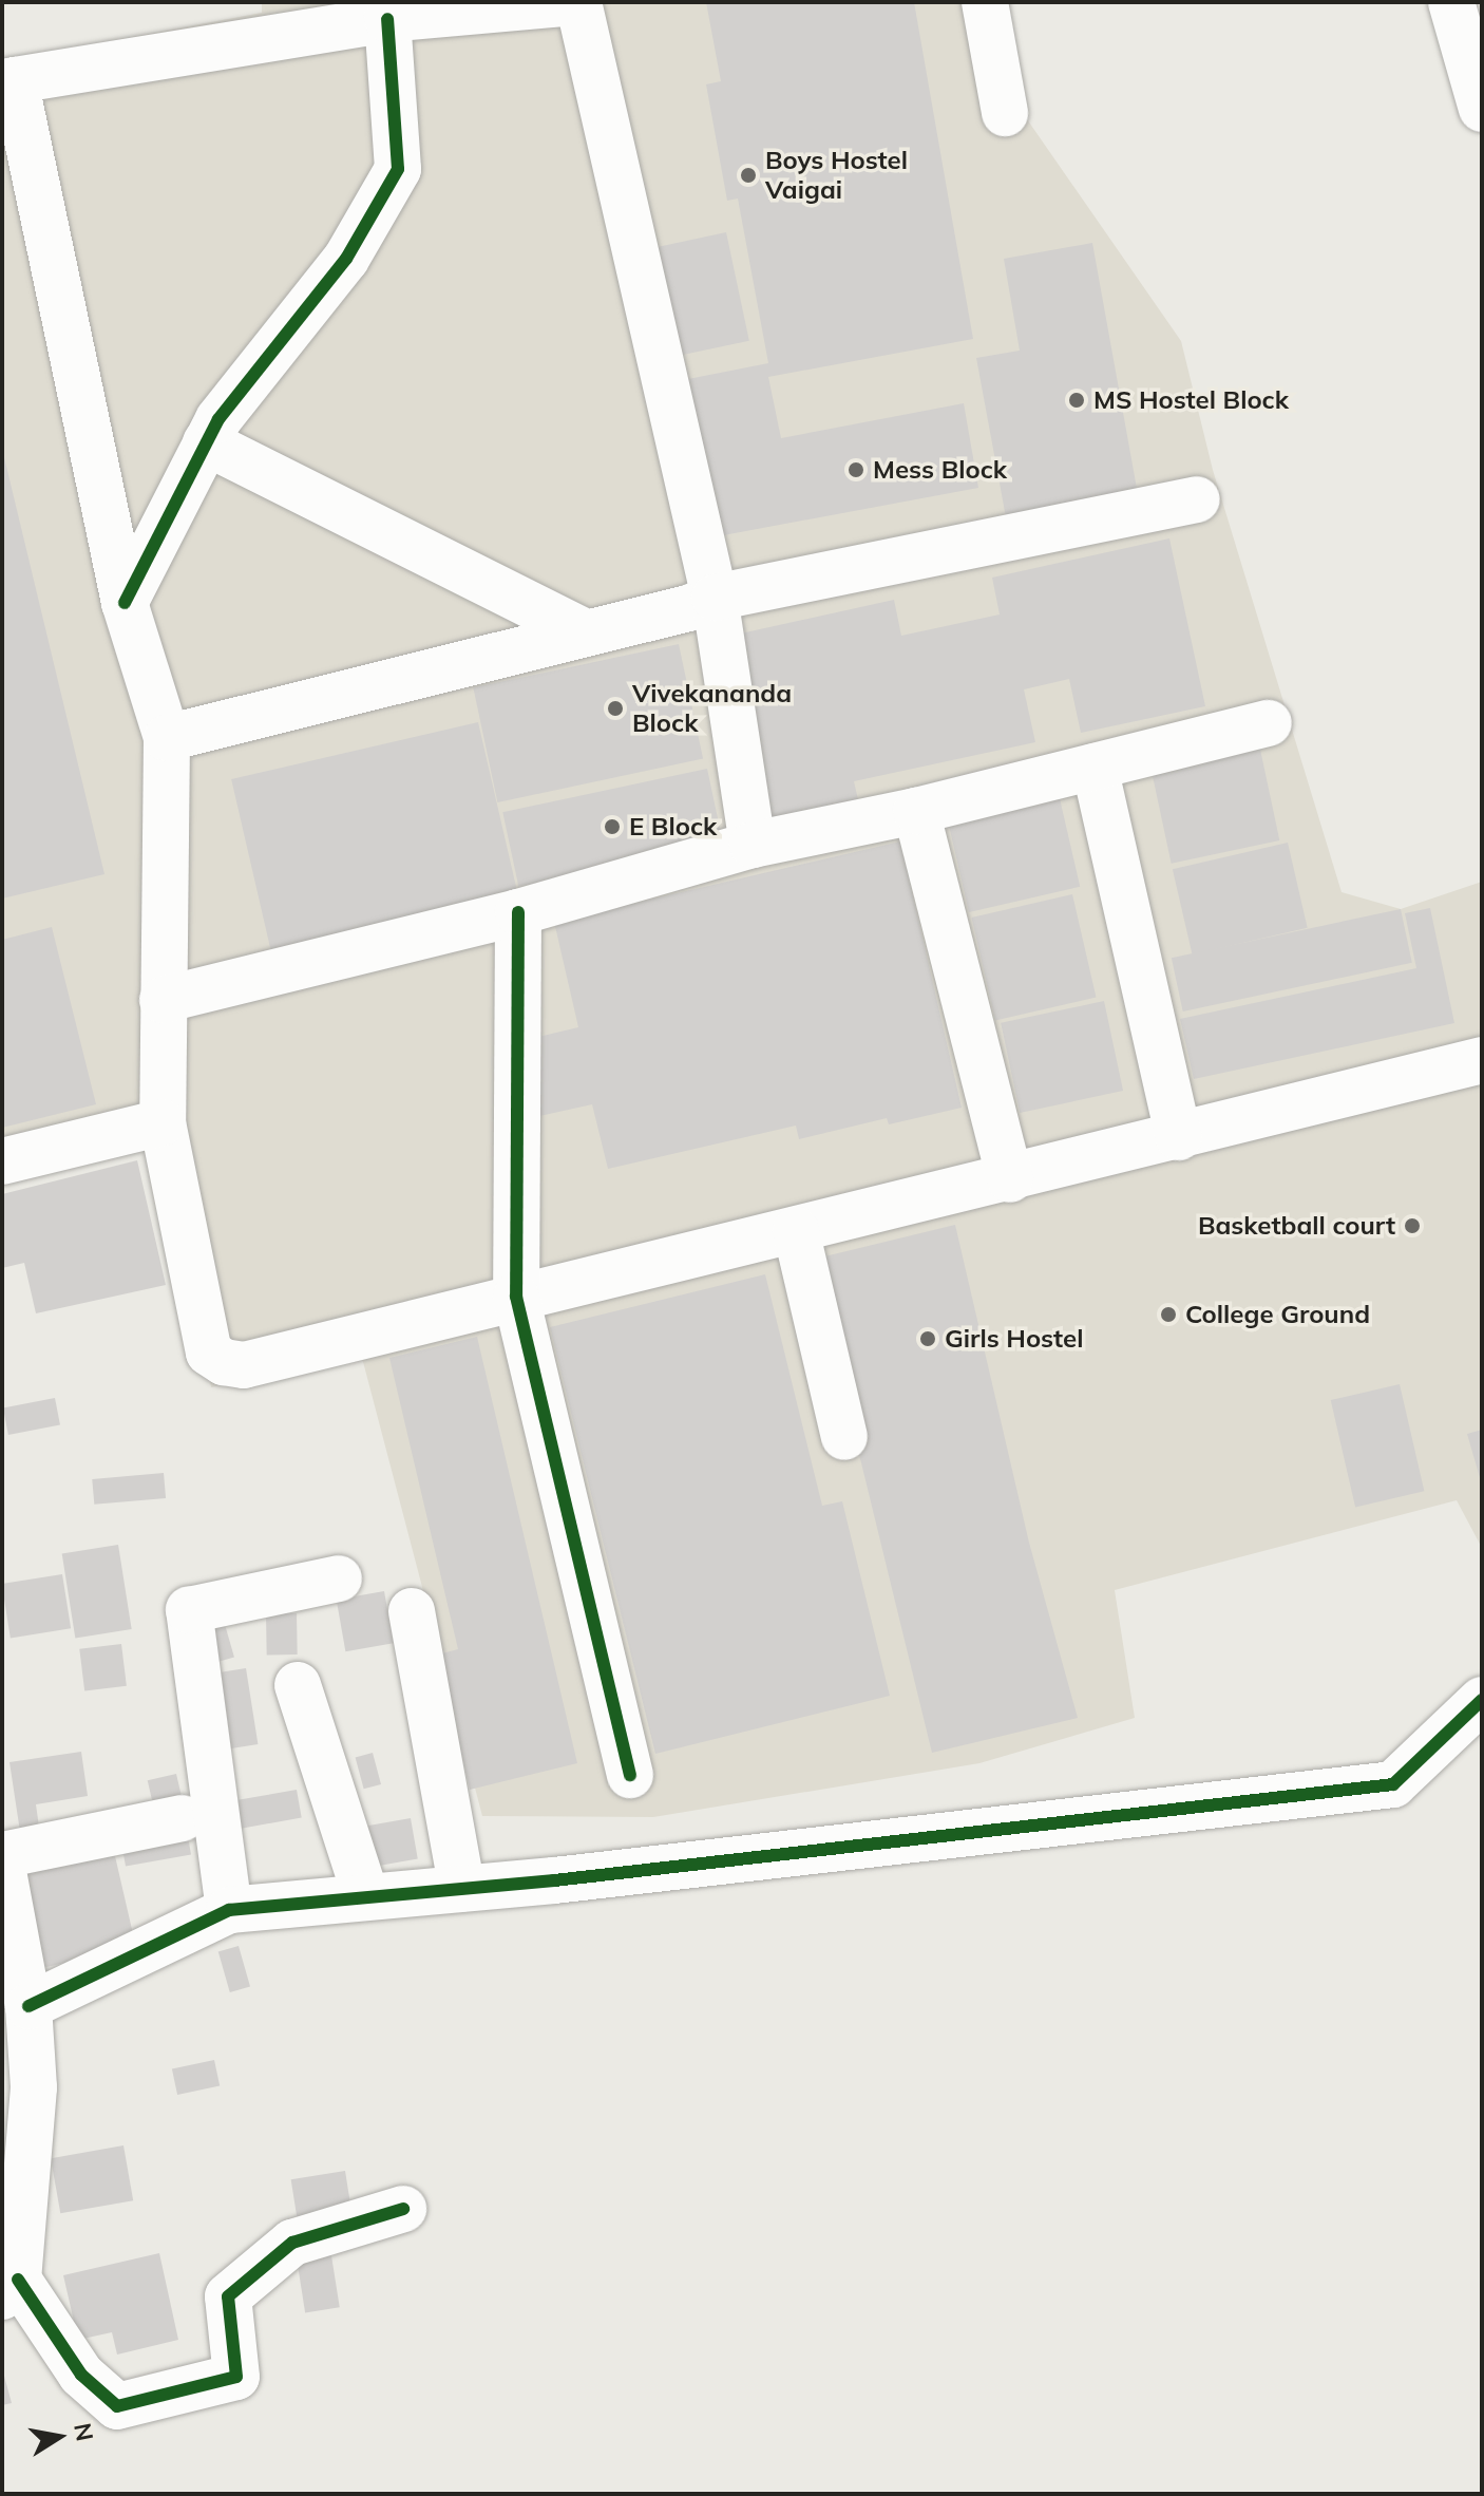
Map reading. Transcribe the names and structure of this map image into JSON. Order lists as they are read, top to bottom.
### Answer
{
  "places": [
    "Boys Hostel Vaigai",
    "MS Hostel Block",
    "Mess Block",
    "Vivekananda Block",
    "E Block",
    "Basketball court",
    "College Ground",
    "Girls Hostel"
  ],
  "north": "right"
}
